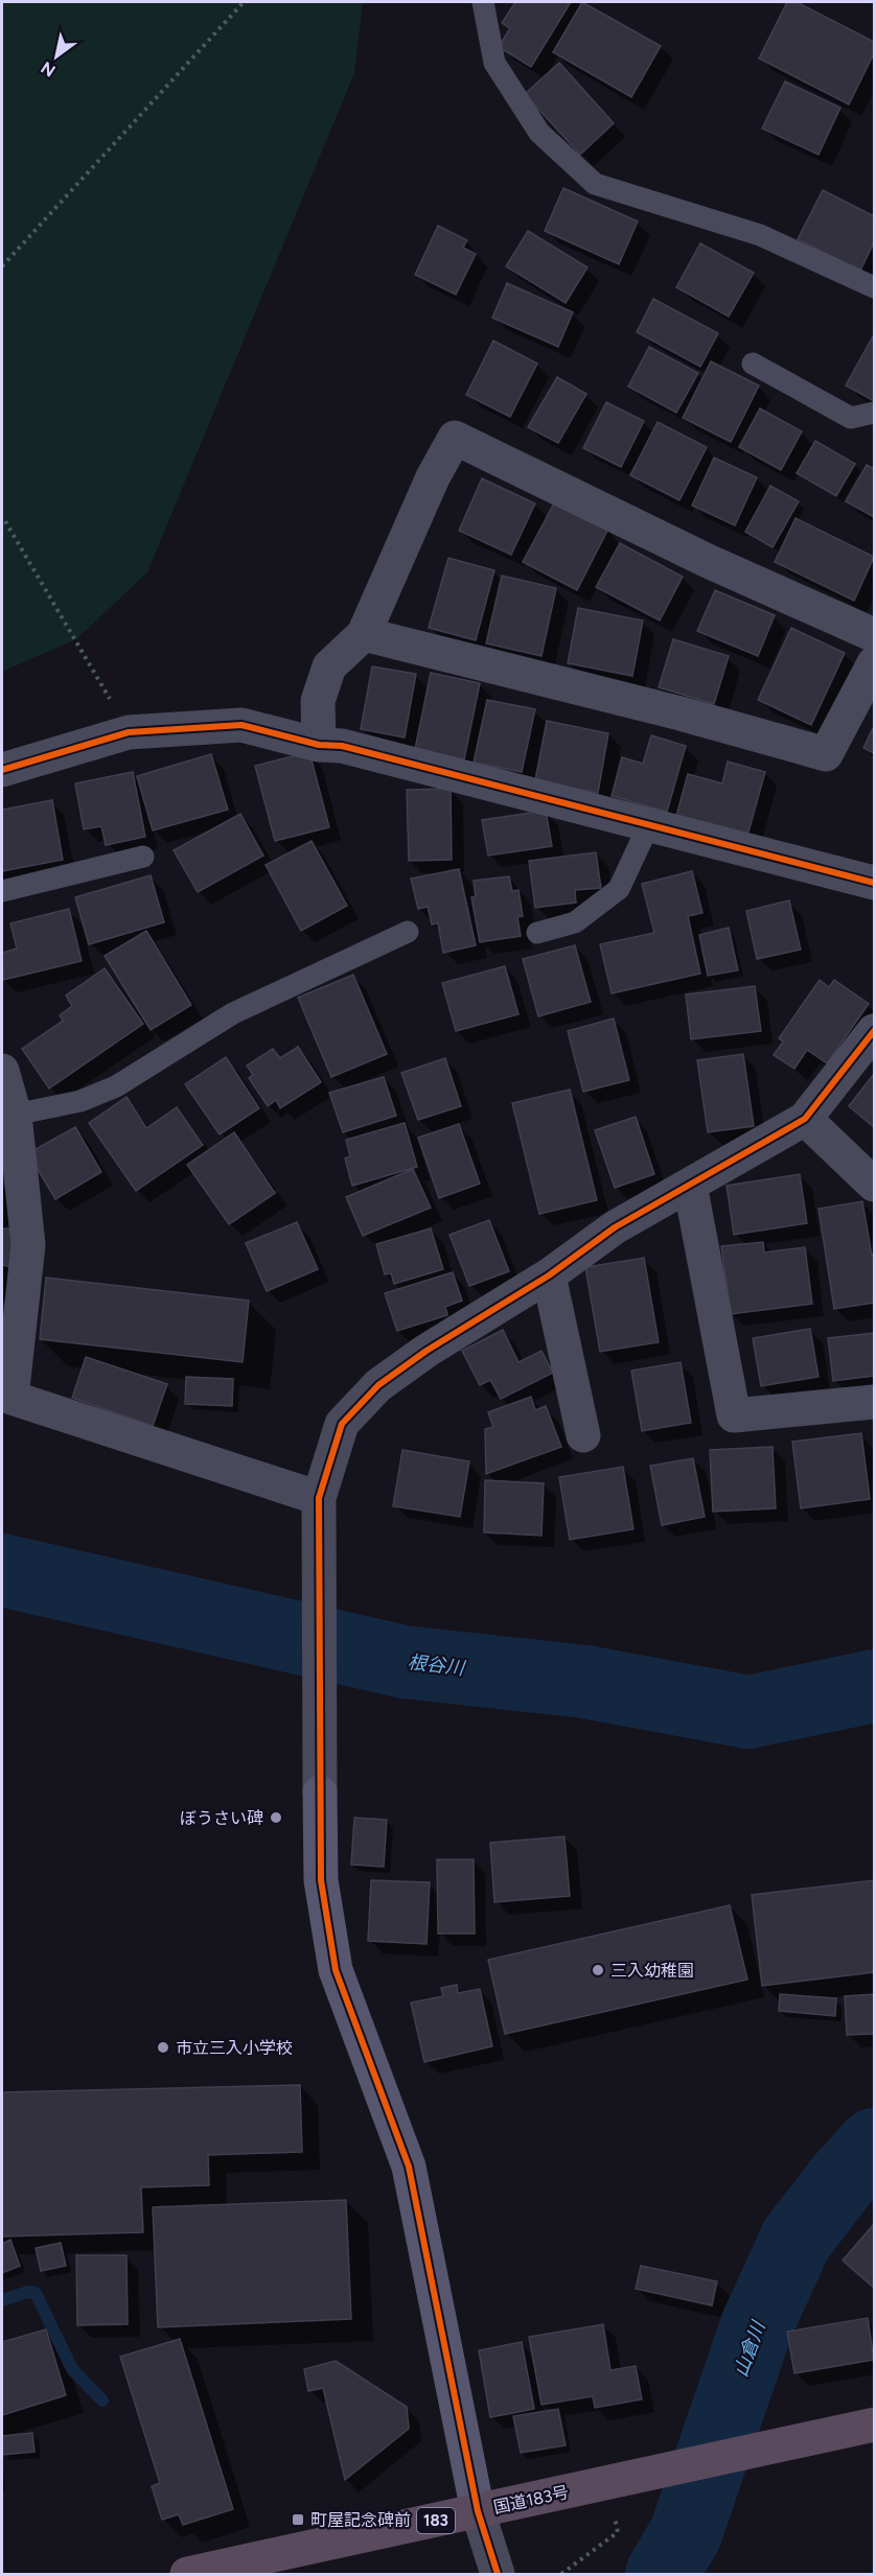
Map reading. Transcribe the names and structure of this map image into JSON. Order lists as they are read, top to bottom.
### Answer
{
  "streets": {
    "highway": ["国道183号", "183"]
  },
  "water": ["根谷川", "山倉川"],
  "places": {
    "other": ["ぼうさい碑", "三入幼稚園", "市立三入小学校"],
    "transit": ["町屋記念碑前"]
  },
  "north": "bottom left"
}
